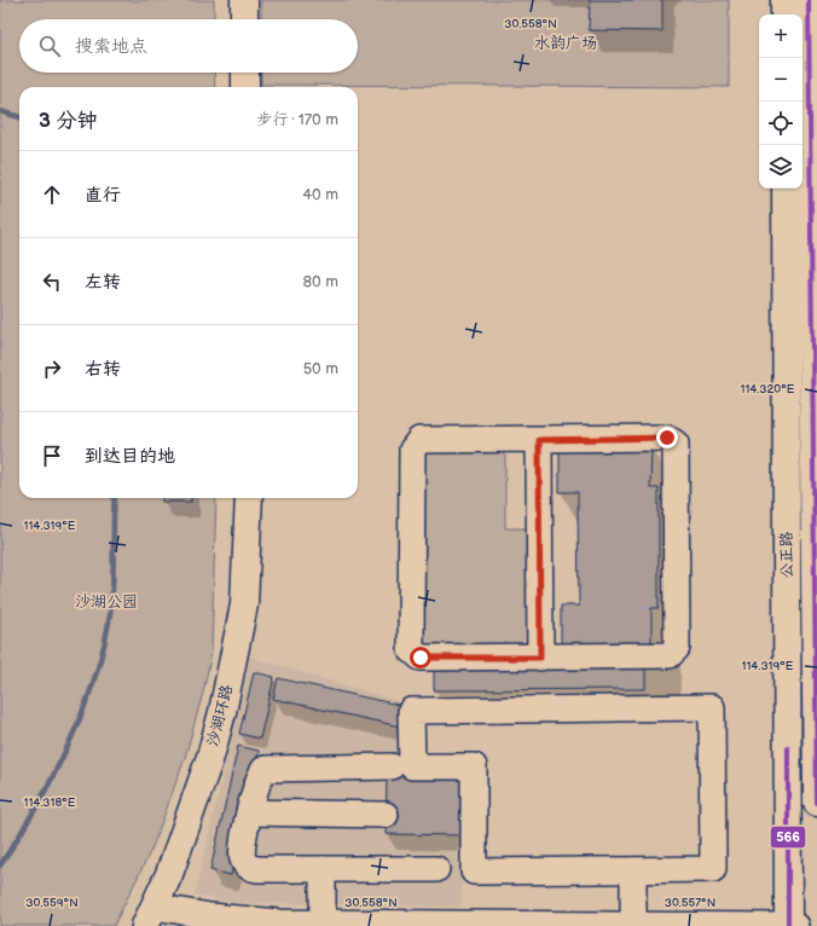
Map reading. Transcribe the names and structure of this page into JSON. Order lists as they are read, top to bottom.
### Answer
{
  "streets": {
    "main road": ["公正路", "沙湖环路"]
  },
  "parks": ["水韵广场", "沙湖公园"],
  "lines": ["transit line 566"],
  "page": {
    "map_buttons": ["+", "−"],
    "search": "搜索地点",
    "heading": ["3 分钟", "步行 · 170 m"],
    "list": [
      ["直行", "40 m"],
      ["左转", "80 m"],
      ["右转", "50 m"],
      "到达目的地"
    ]
  },
  "coordinates": [
    "30.558°N",
    "114.320°E",
    "114.319°E",
    "114.318°E",
    "30.559°N",
    "30.557°N"
  ]
}
